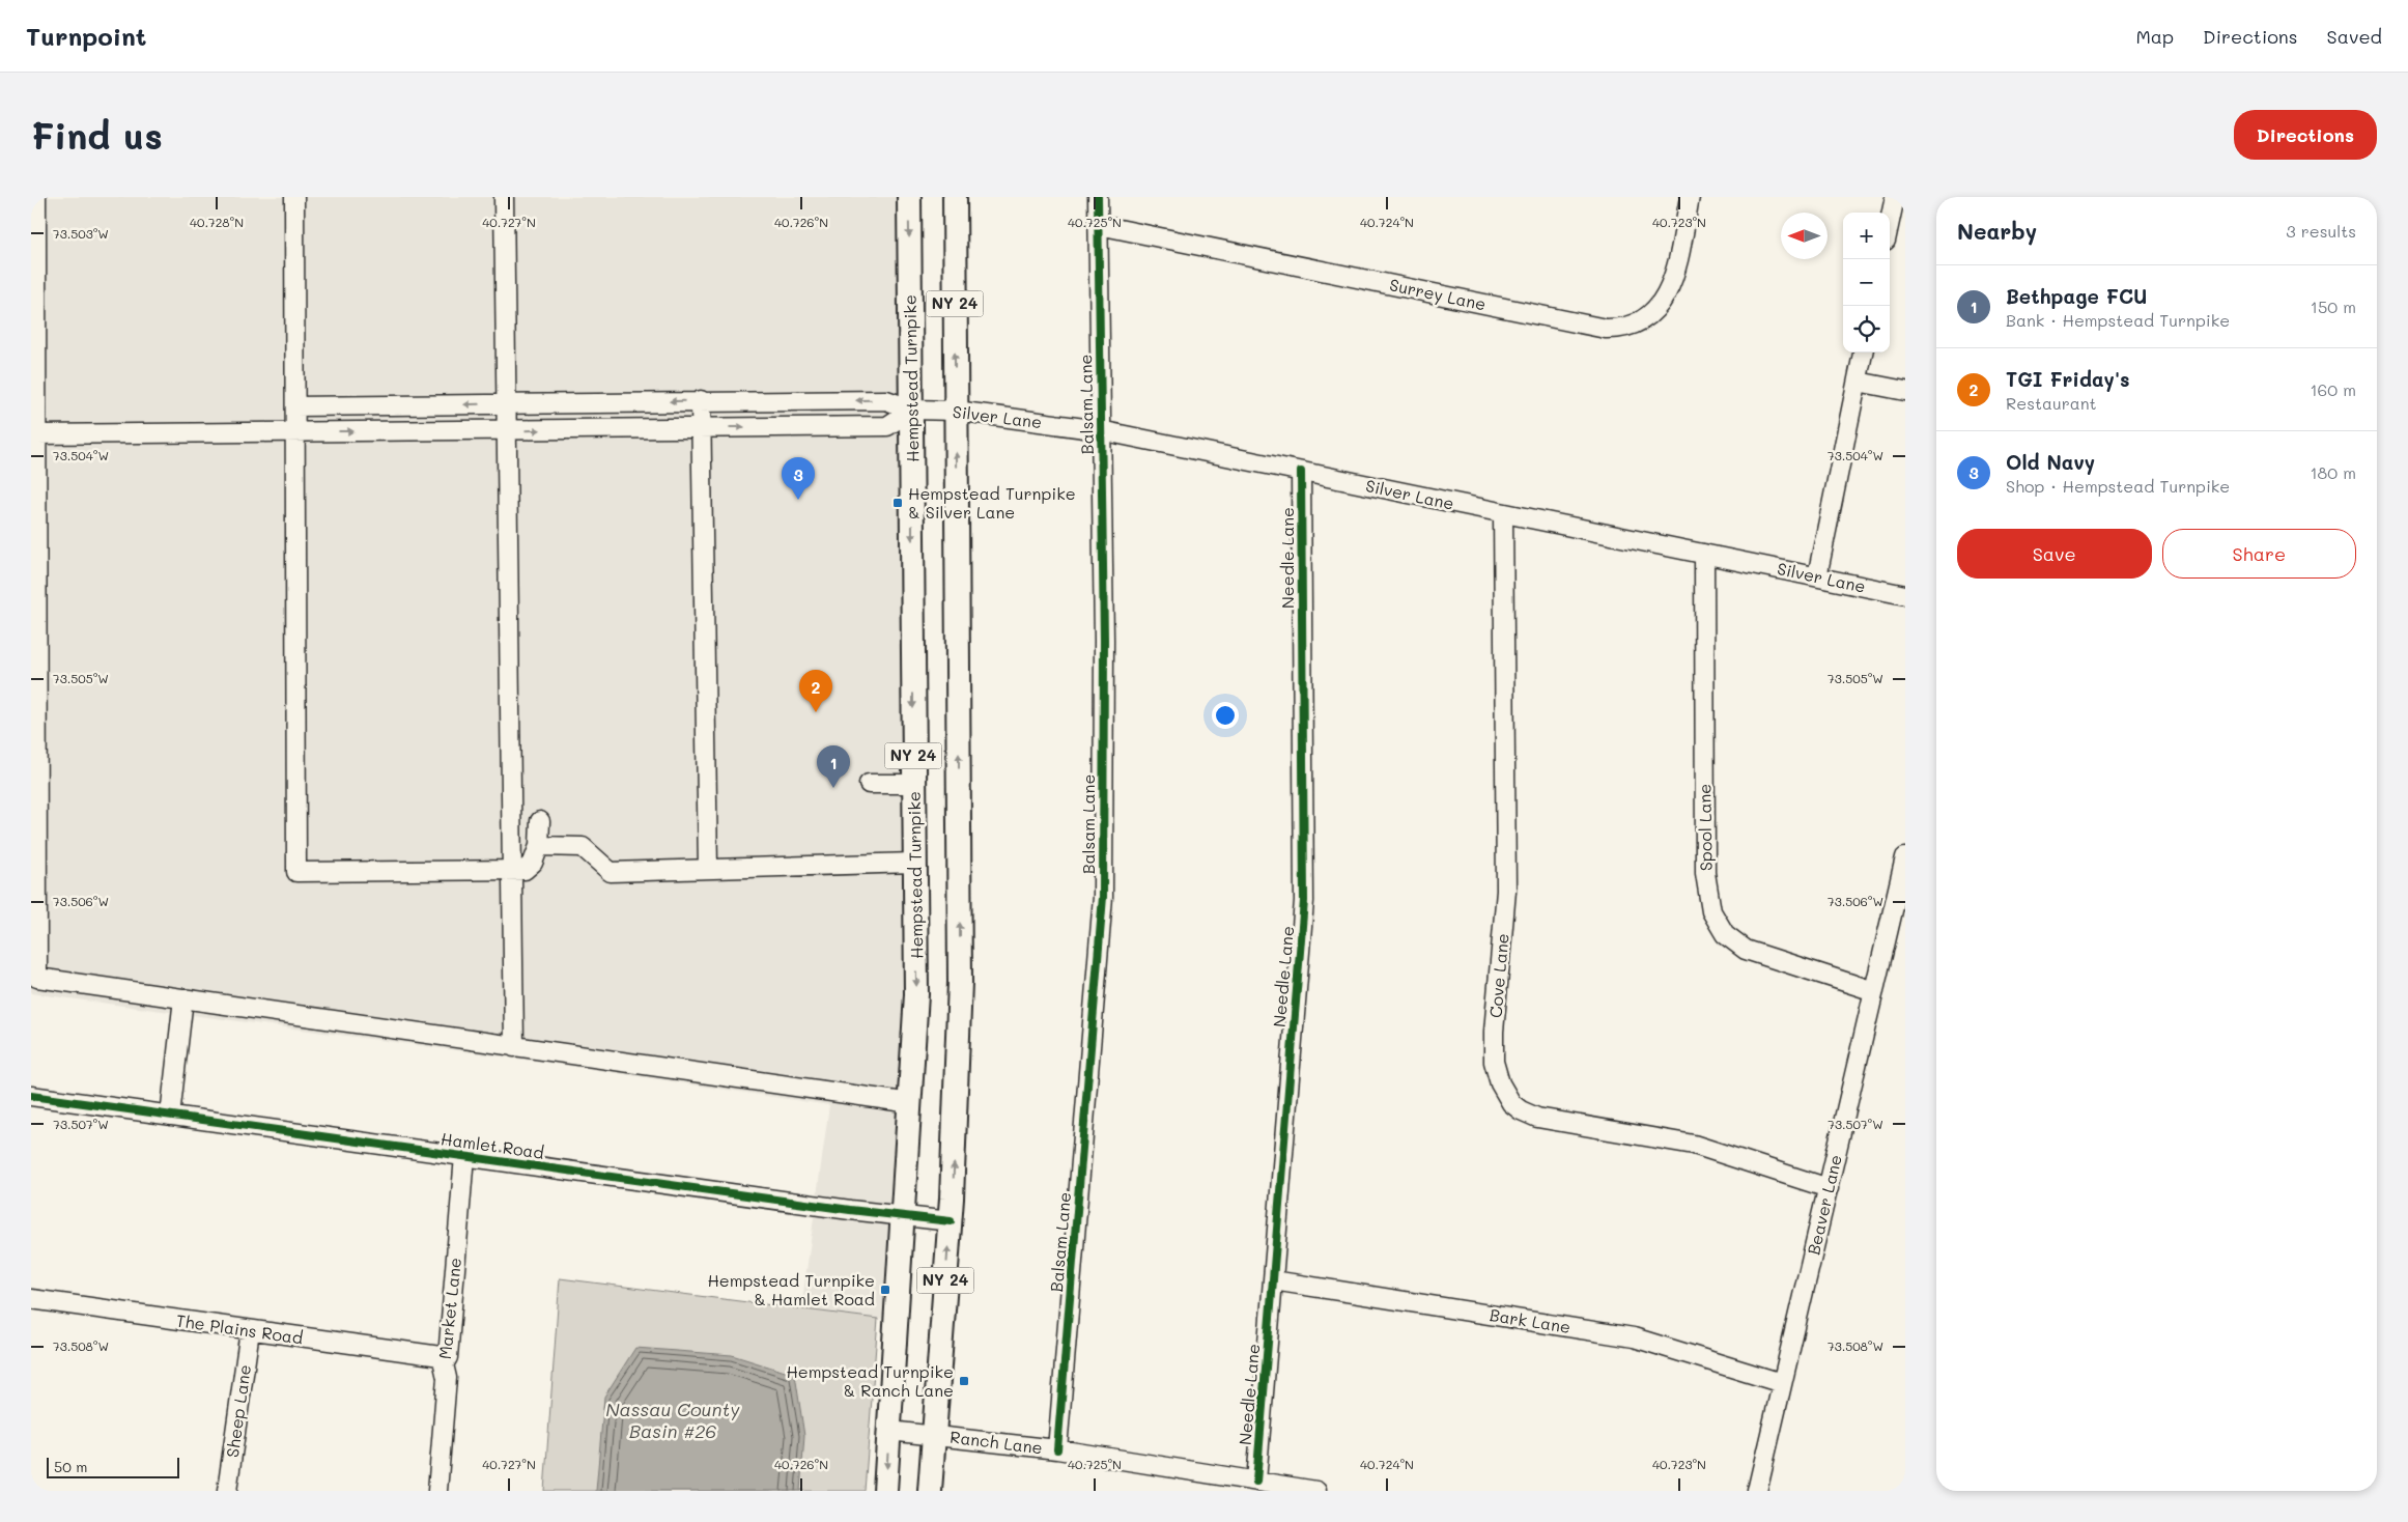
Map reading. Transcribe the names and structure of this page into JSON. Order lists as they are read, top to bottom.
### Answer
{
  "streets": {
    "main road": ["NY 24", "Hempstead Turnpike"],
    "street": [
      "Surrey Lane",
      "Balsam Lane",
      "Silver Lane",
      "Needle Lane",
      "Spool Lane",
      "Cove Lane",
      "Hamlet Road",
      "Beaver Lane",
      "Market Lane",
      "Bark Lane",
      "The Plains Road",
      "Sheep Lane",
      "Ranch Lane"
    ]
  },
  "crossings": [
    ["Surrey Lane", "Balsam Lane"],
    ["NY 24", "Silver Lane"],
    ["NY 24", "Hamlet Road"],
    ["NY 24", "Ranch Lane"],
    ["Hempstead Turnpike", "Silver Lane"],
    ["Hempstead Turnpike", "Hamlet Road"],
    ["Hempstead Turnpike", "Ranch Lane"],
    ["Balsam Lane", "Silver Lane"],
    ["Balsam Lane", "Ranch Lane"],
    ["Silver Lane", "Needle Lane"],
    ["Silver Lane", "Spool Lane"],
    ["Silver Lane", "Cove Lane"],
    ["Needle Lane", "Bark Lane"],
    ["Needle Lane", "Ranch Lane"],
    ["Spool Lane", "Beaver Lane"],
    ["Cove Lane", "Beaver Lane"],
    ["Hamlet Road", "Market Lane"],
    ["Beaver Lane", "Bark Lane"],
    ["Market Lane", "The Plains Road"],
    ["The Plains Road", "Sheep Lane"]
  ],
  "water": ["Nassau County Basin #26"],
  "places": {
    "transit": ["Hempstead Turnpike & Silver Lane", "Hempstead Turnpike & Hamlet Road", "Hempstead Turnpike & Ranch Lane"]
  },
  "scale_bar": "50 m",
  "north": "left",
  "page": {
    "header": "Turnpoint",
    "nav": ["Map", "Directions", "Saved"],
    "buttons": [
      "Directions",
      ["Save", "Share"]
    ],
    "title": "Find us",
    "heading": ["Nearby", "3 results"],
    "map_buttons": ["+", "−"],
    "list": [
      {
        "mark": "1",
        "name": "Bethpage FCU",
        "note": "Bank · Hempstead Turnpike",
        "value": "150 m"
      },
      {
        "mark": "2",
        "name": "TGI Friday's",
        "note": "Restaurant",
        "value": "160 m"
      },
      {
        "mark": "3",
        "name": "Old Navy",
        "note": "Shop · Hempstead Turnpike",
        "value": "180 m"
      }
    ],
    "pins": ["3", "2", "1"],
    "scale": "50 m"
  },
  "coordinates": [
    "40.728°N",
    "40.727°N",
    "40.726°N",
    "40.725°N",
    "40.724°N",
    "40.723°N",
    "73.503°W",
    "73.504°W",
    "73.505°W",
    "73.506°W",
    "73.507°W",
    "73.508°W"
  ]
}
